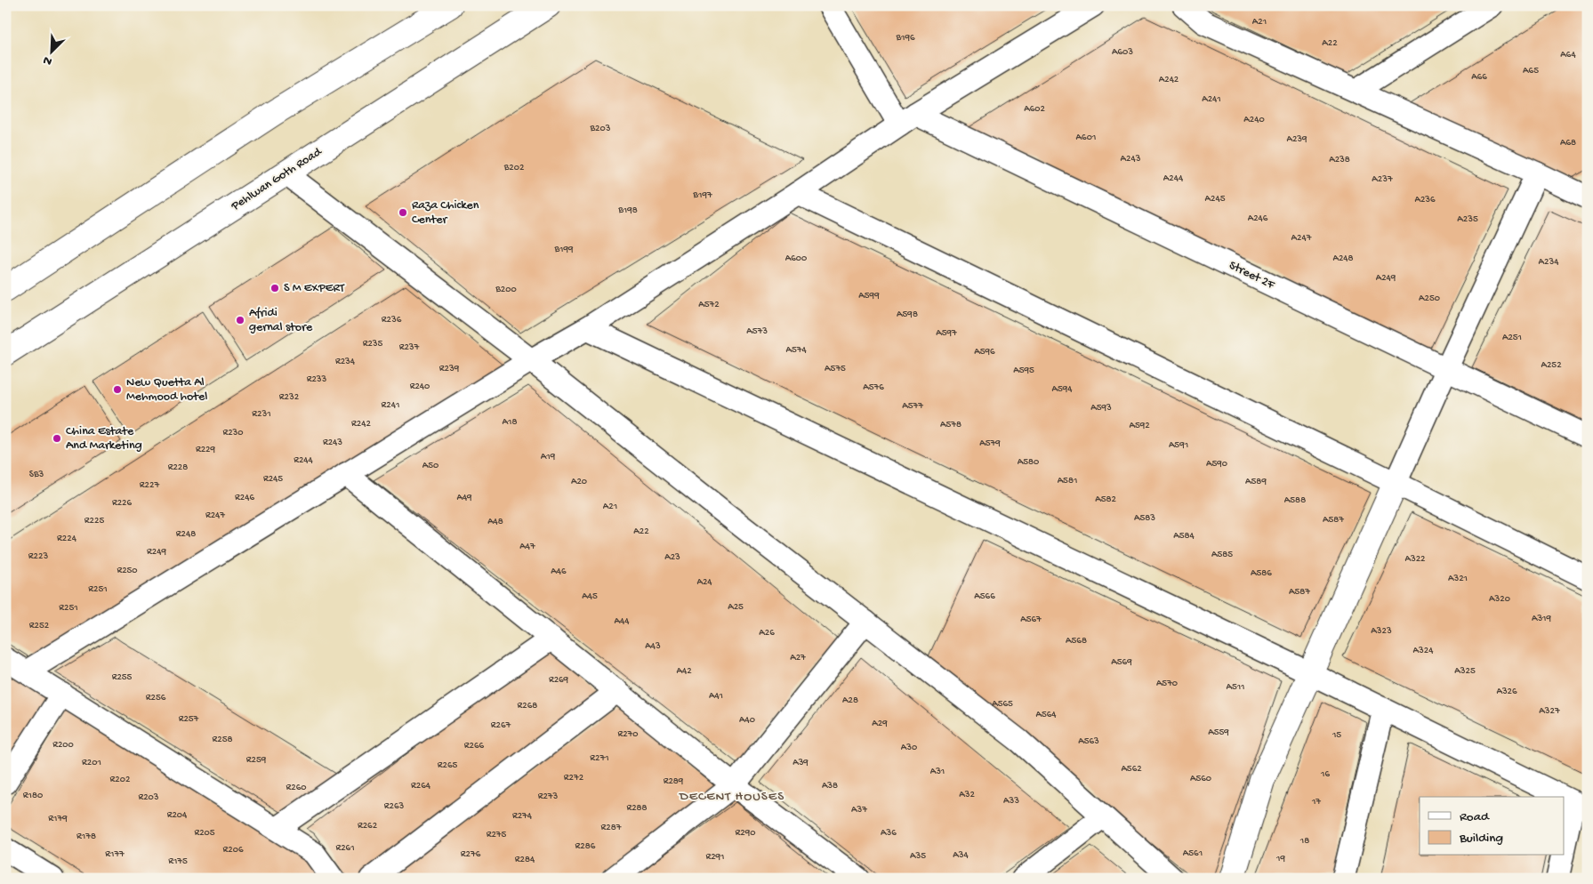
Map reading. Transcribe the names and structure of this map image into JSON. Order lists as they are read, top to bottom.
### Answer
{
  "streets": {
    "main road": ["Pehlwan Goth Road"],
    "street": ["Street 2F"]
  },
  "districts": ["DECENT HOUSES"],
  "places": [
    "Raza Chicken Center",
    "S M EXPERT",
    "Afridi gernal store",
    "New Quetta Al Mehmood hotel",
    "China Estate And Marketing"
  ],
  "house_numbers": [
    "A21",
    "B196",
    "A22",
    "A603",
    "A64",
    "A65",
    "A66",
    "A242",
    "A241",
    "A602",
    "A240",
    "B203",
    "A601",
    "A239",
    "A68",
    "A243",
    "A238",
    "B202",
    "A244",
    "A237",
    "B197",
    "A245",
    "A236",
    "B198",
    "A246",
    "A235",
    "A247",
    "B199",
    "A600",
    "A248",
    "A234",
    "A249",
    "B200",
    "A599",
    "A250",
    "A572",
    "A598",
    "R236",
    "A573",
    "A597",
    "A251",
    "R235",
    "R237",
    "A574",
    "A596",
    "R234",
    "A252",
    "R239",
    "A575",
    "A595",
    "R233",
    "R240",
    "A576",
    "A594",
    "R232",
    "R241",
    "A577",
    "A593",
    "R231",
    "A18",
    "R242",
    "A578",
    "A592",
    "R230",
    "R243",
    "A579",
    "A591",
    "R229",
    "A19",
    "R244",
    "A580",
    "A590",
    "A50",
    "R228",
    "SB3",
    "R245",
    "A581",
    "A20",
    "A589",
    "R227",
    "R246",
    "A49",
    "A582",
    "A588",
    "R226",
    "A21",
    "R247",
    "A583",
    "A587",
    "R225",
    "A48",
    "A22",
    "R248",
    "A584",
    "R224",
    "A47",
    "R249",
    "A585",
    "R223",
    "A23",
    "A322",
    "R250",
    "A46",
    "A586",
    "A321",
    "A24",
    "R251",
    "A587",
    "A45",
    "A566",
    "A320",
    "A25",
    "R251",
    "A319",
    "A567",
    "A44",
    "R252",
    "A323",
    "A26",
    "A568",
    "A43",
    "A324",
    "A27",
    "A569",
    "A42",
    "A325",
    "R255",
    "R269",
    "A570",
    "A511",
    "A326",
    "A41",
    "R256",
    "A28",
    "A565",
    "R268",
    "A327",
    "A564",
    "R257",
    "A40",
    "A29",
    "R267",
    "A559",
    "R270",
    "15",
    "R258",
    "A563",
    "R200",
    "R266",
    "A30",
    "R271",
    "R259",
    "R201",
    "A39",
    "R265",
    "A562",
    "A31",
    "16",
    "R272",
    "A560",
    "R202",
    "R289",
    "R264",
    "A38",
    "R260",
    "A32",
    "R180",
    "R273",
    "R203",
    "A33",
    "17",
    "R263",
    "R288",
    "A37",
    "R204",
    "R274",
    "R179",
    "R262",
    "R287",
    "R205",
    "R290",
    "A36",
    "R275",
    "R178",
    "18",
    "R286",
    "R261",
    "R206",
    "A561",
    "R177",
    "R276",
    "A34",
    "A35",
    "R291",
    "19",
    "R284",
    "R175"
  ],
  "legend": ["Road", "Building"],
  "north": "bottom left"
}
